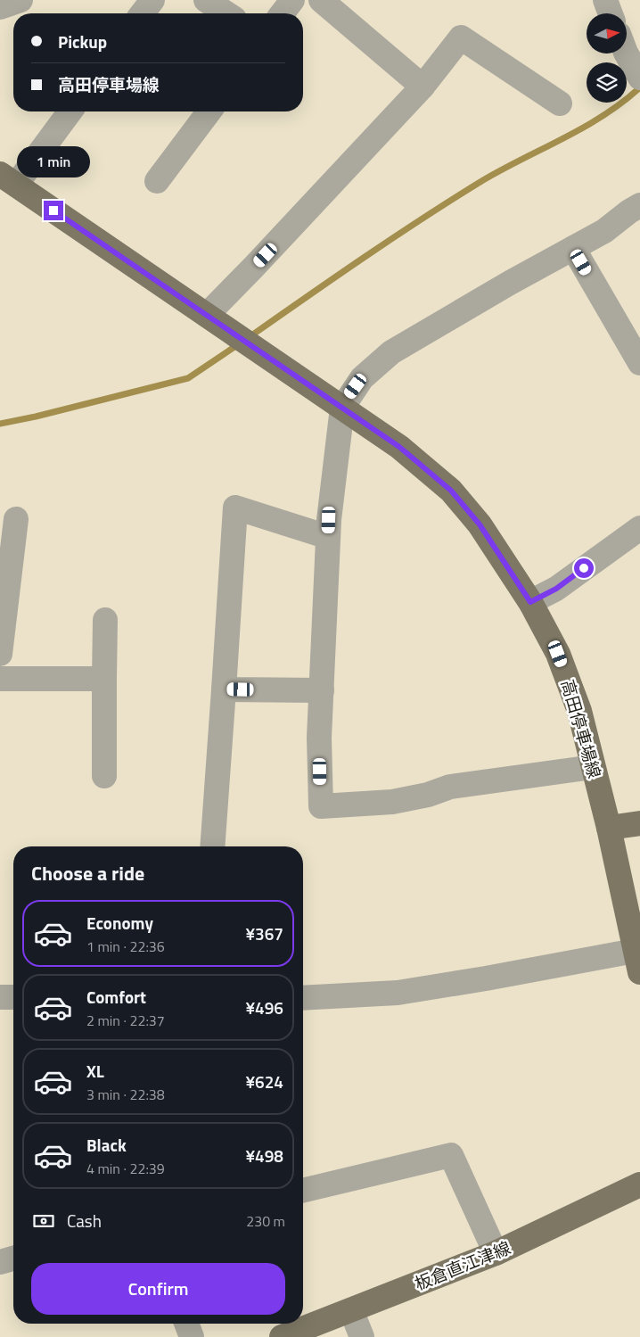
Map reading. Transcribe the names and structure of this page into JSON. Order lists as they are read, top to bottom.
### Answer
{
  "streets": {
    "main road": ["高田停車場線", "板倉直江津線"]
  },
  "north": "right",
  "page": {
    "banner": ["Pickup", "高田停車場線"],
    "bubble": "1 min",
    "heading": "Choose a ride",
    "list": [
      {
        "name": "Economy",
        "note": "1 min · 22:36",
        "value": "¥367"
      },
      {
        "name": "Comfort",
        "note": "2 min · 22:37",
        "value": "¥496"
      },
      {
        "name": "XL",
        "note": "3 min · 22:38",
        "value": "¥624"
      },
      {
        "name": "Black",
        "note": "4 min · 22:39",
        "value": "¥498"
      }
    ],
    "pay": ["Cash", "230 m"],
    "buttons": "Confirm"
  }
}
